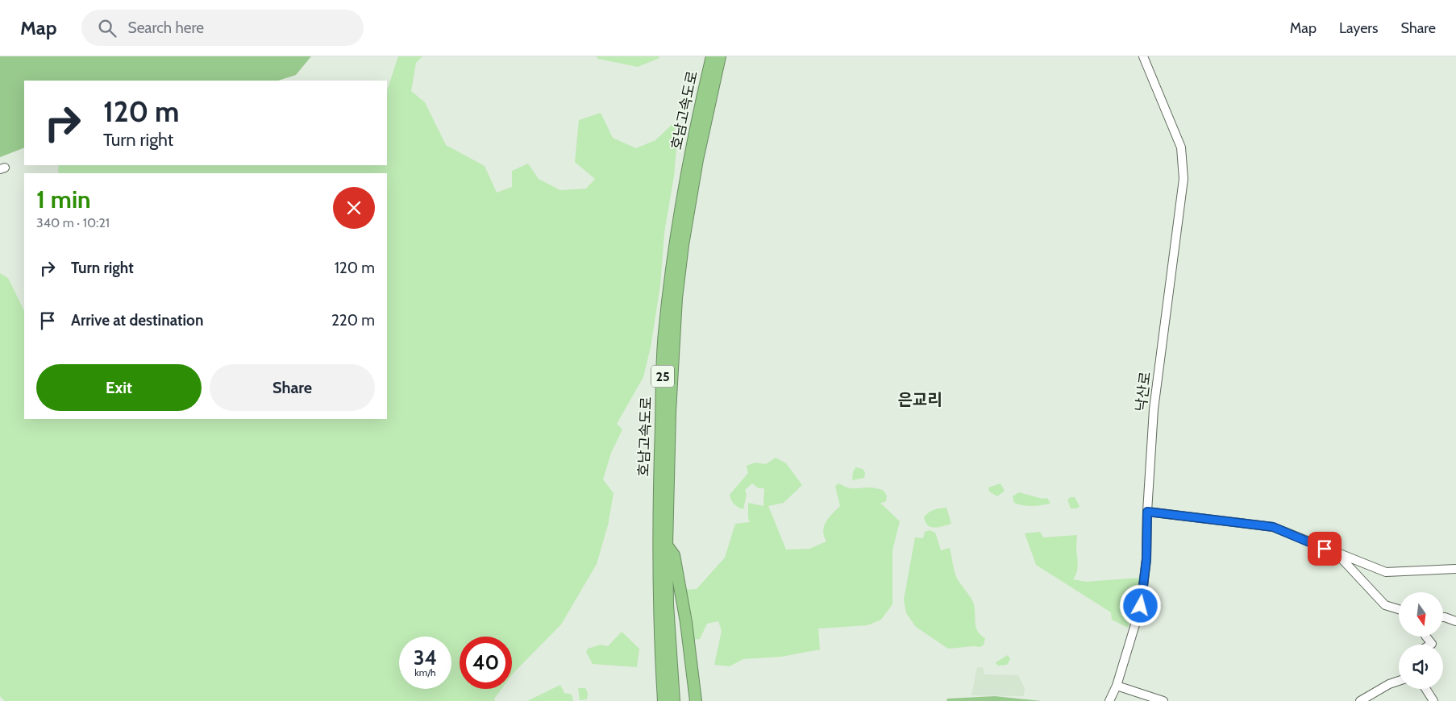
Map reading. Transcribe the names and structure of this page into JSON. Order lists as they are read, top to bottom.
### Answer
{
  "streets": {
    "highway": ["호남고속도로", "25"],
    "street": ["낙산로"]
  },
  "districts": ["은교리"],
  "north": "bottom",
  "page": {
    "header": "Map",
    "search": "Search here",
    "nav": ["Map", "Layers", "Share"],
    "turn": ["120 m", "Turn right"],
    "heading": ["1 min", "340 m · 10:21"],
    "list": [
      {
        "name": "Turn right",
        "value": "120 m"
      },
      {
        "name": "Arrive at destination",
        "value": "220 m"
      }
    ],
    "buttons": ["Exit", "Share"],
    "speed": "34 km/h",
    "limit": "40"
  }
}
